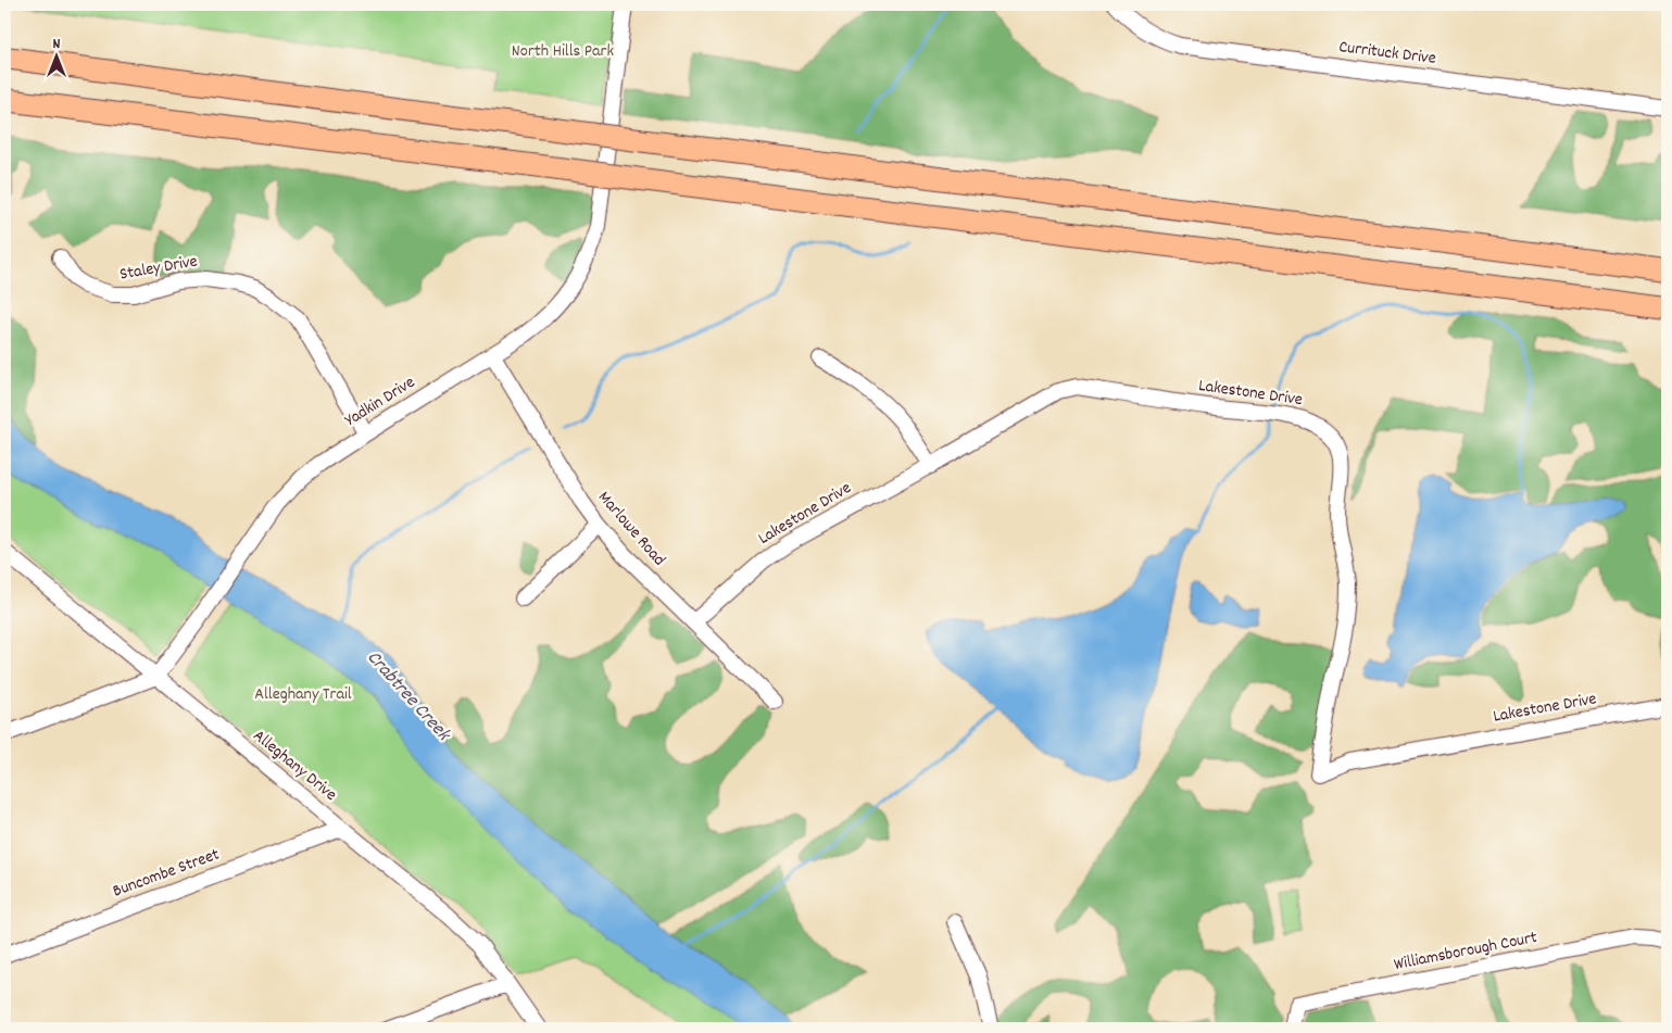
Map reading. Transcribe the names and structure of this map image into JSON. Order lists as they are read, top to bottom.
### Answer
{
  "streets": {
    "street": [
      "Currituck Drive",
      "Staley Drive",
      "Lakestone Drive",
      "Yadkin Drive",
      "Marlowe Road",
      "Alleghany Drive",
      "Buncombe Street",
      "Williamsborough Court"
    ]
  },
  "crossings": [
    ["Staley Drive", "Yadkin Drive"],
    ["Lakestone Drive", "Marlowe Road"],
    ["Yadkin Drive", "Marlowe Road"],
    ["Yadkin Drive", "Alleghany Drive"],
    ["Alleghany Drive", "Buncombe Street"]
  ],
  "water": ["Crabtree Creek"],
  "parks": ["North Hills Park", "Alleghany Trail"],
  "north": "top"
}
